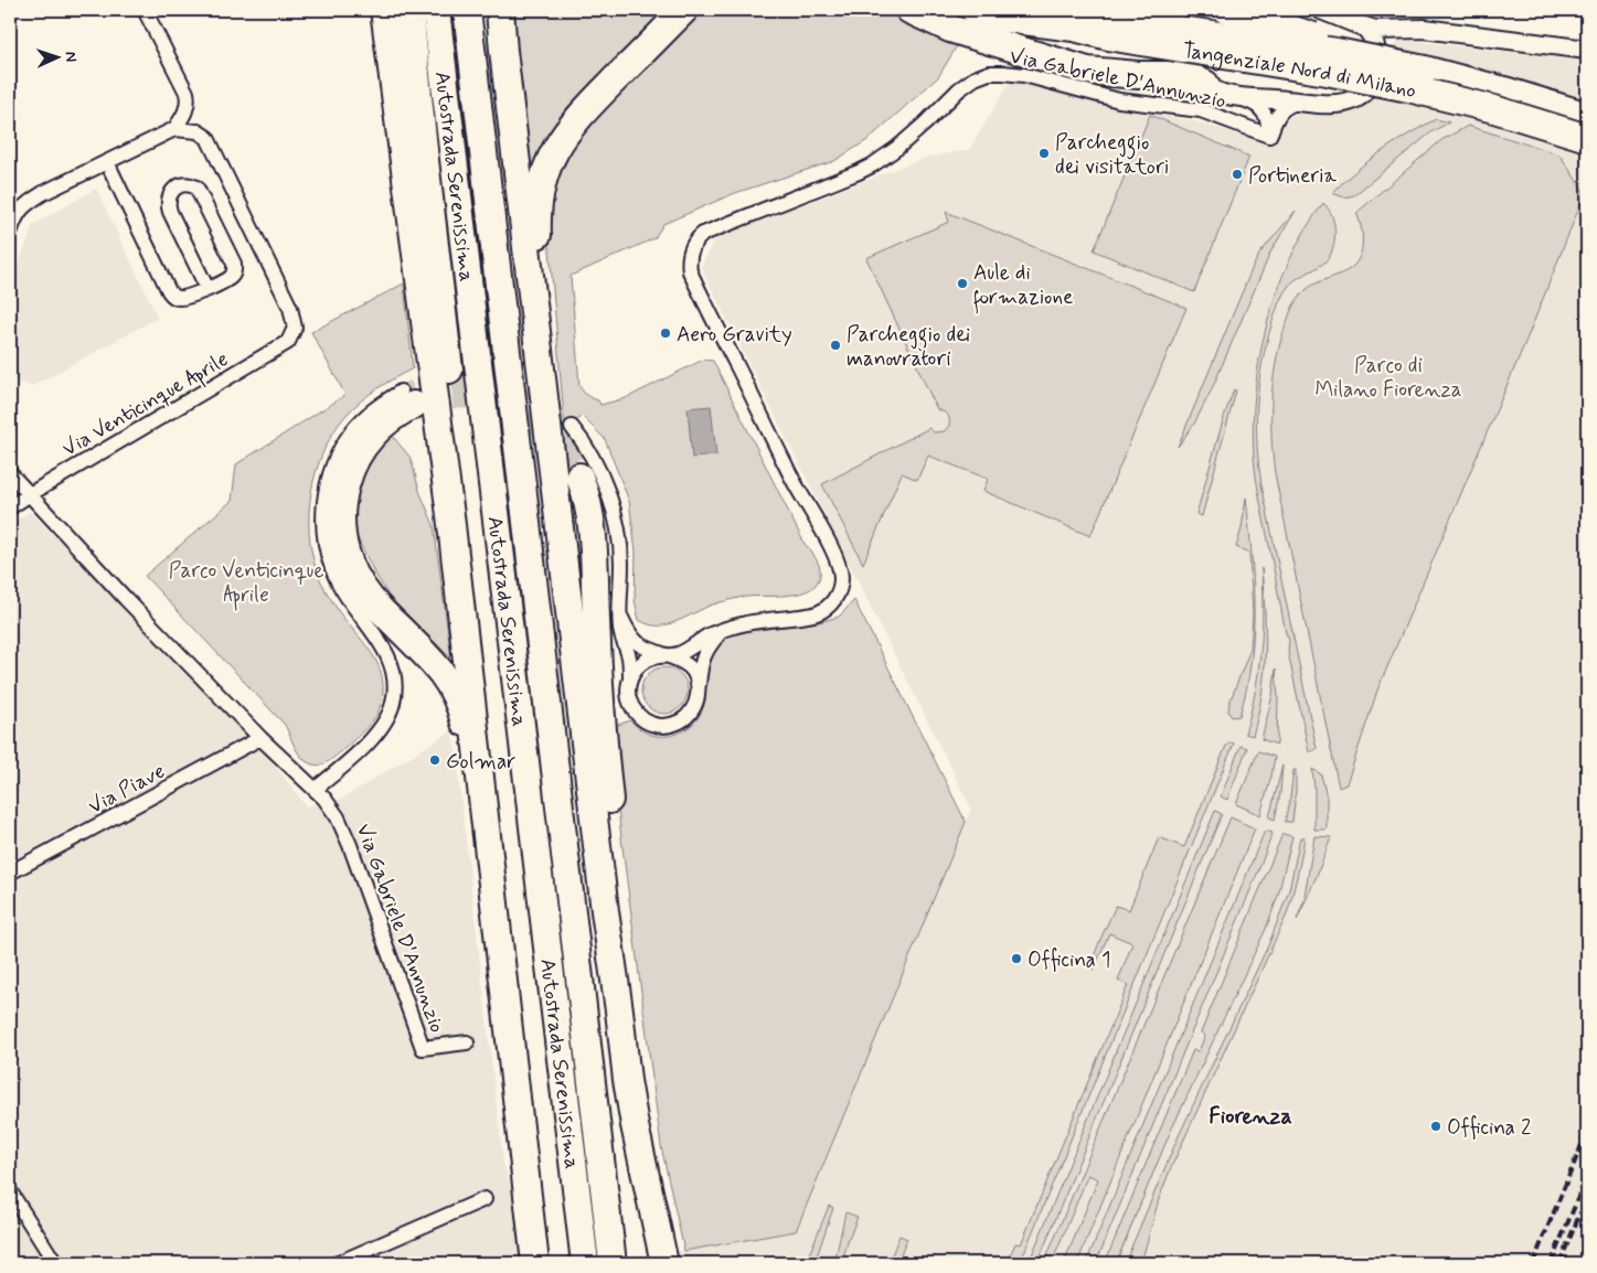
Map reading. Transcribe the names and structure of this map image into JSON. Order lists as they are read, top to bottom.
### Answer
{
  "streets": {
    "highway": ["Tangenziale Nord di Milano", "Autostrada Serenissima"],
    "street": ["Via Gabriele D'Annunzio", "Via Venticinque Aprile", "Via Piave"]
  },
  "crossings": [
    ["Via Gabriele D'Annunzio", "Via Venticinque Aprile"],
    ["Via Gabriele D'Annunzio", "Via Piave"]
  ],
  "districts": ["Fiorenza"],
  "parks": ["Parco di Milano Fiorenza", "Parco Venticinque Aprile"],
  "places": [
    "Parcheggio dei visitatori",
    "Portineria",
    "Aule di formazione",
    "Aero Gravity",
    "Parcheggio dei manovratori",
    "Golmar",
    "Officina 1",
    "Officina 2"
  ],
  "north": "right"
}
